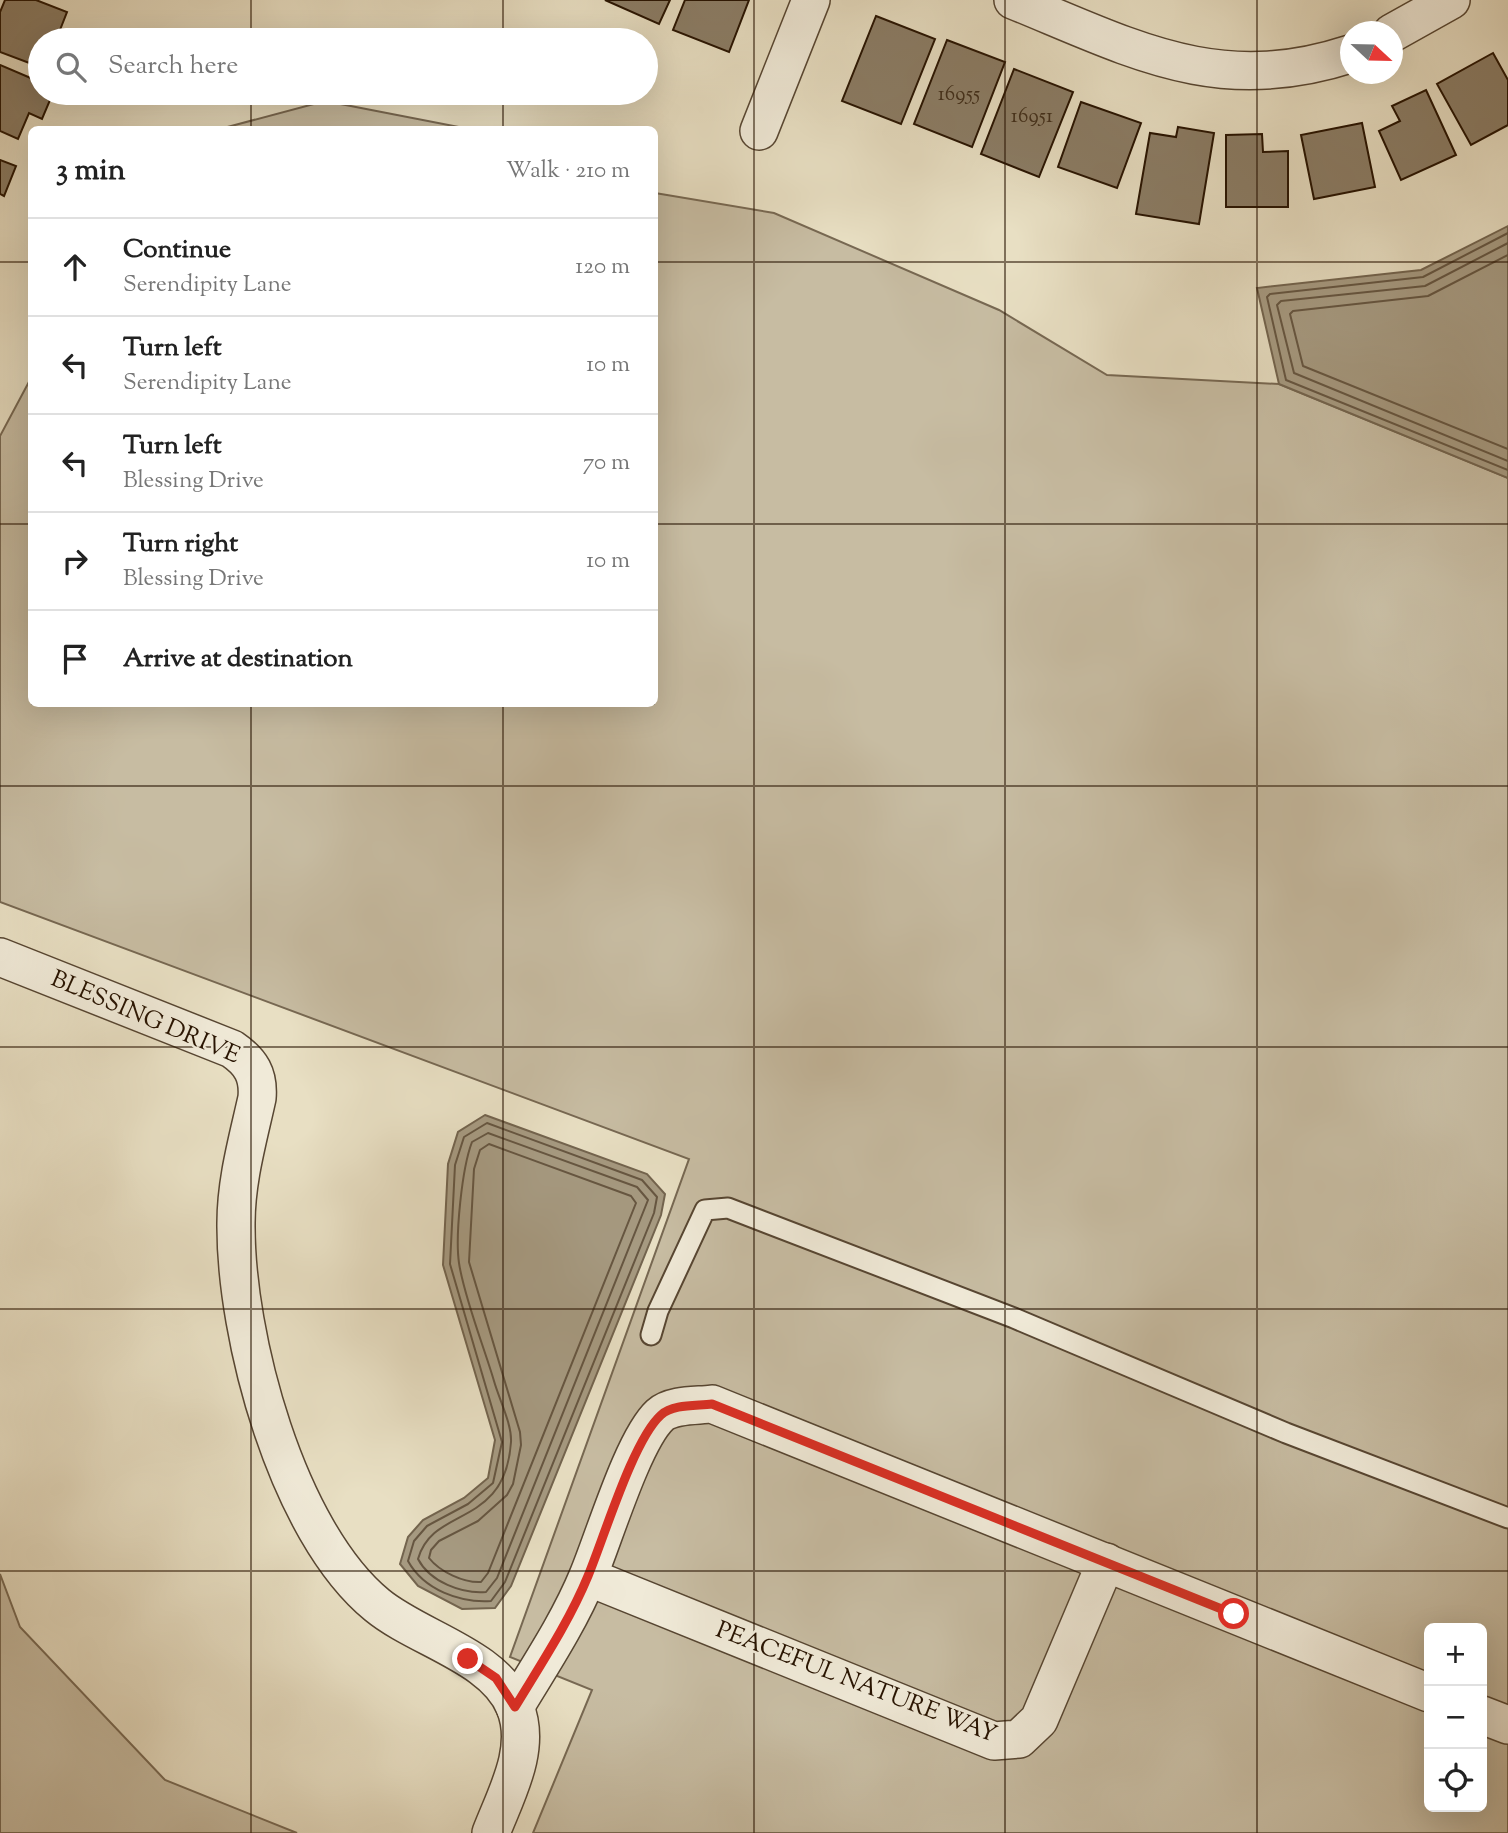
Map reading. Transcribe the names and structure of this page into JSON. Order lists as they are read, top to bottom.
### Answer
{
  "streets": {
    "street": ["BLESSING DRIVE", "PEACEFUL NATURE WAY"]
  },
  "house_numbers": ["16955", "16951"],
  "north": "right",
  "page": {
    "search": "Search here",
    "heading": ["3 min", "Walk · 210 m"],
    "list": [
      ["Continue", "Serendipity Lane", "120 m"],
      ["Turn left", "Serendipity Lane", "10 m"],
      ["Turn left", "Blessing Drive", "70 m"],
      ["Turn right", "Blessing Drive", "10 m"],
      "Arrive at destination"
    ],
    "map_buttons": ["+", "−"]
  }
}
